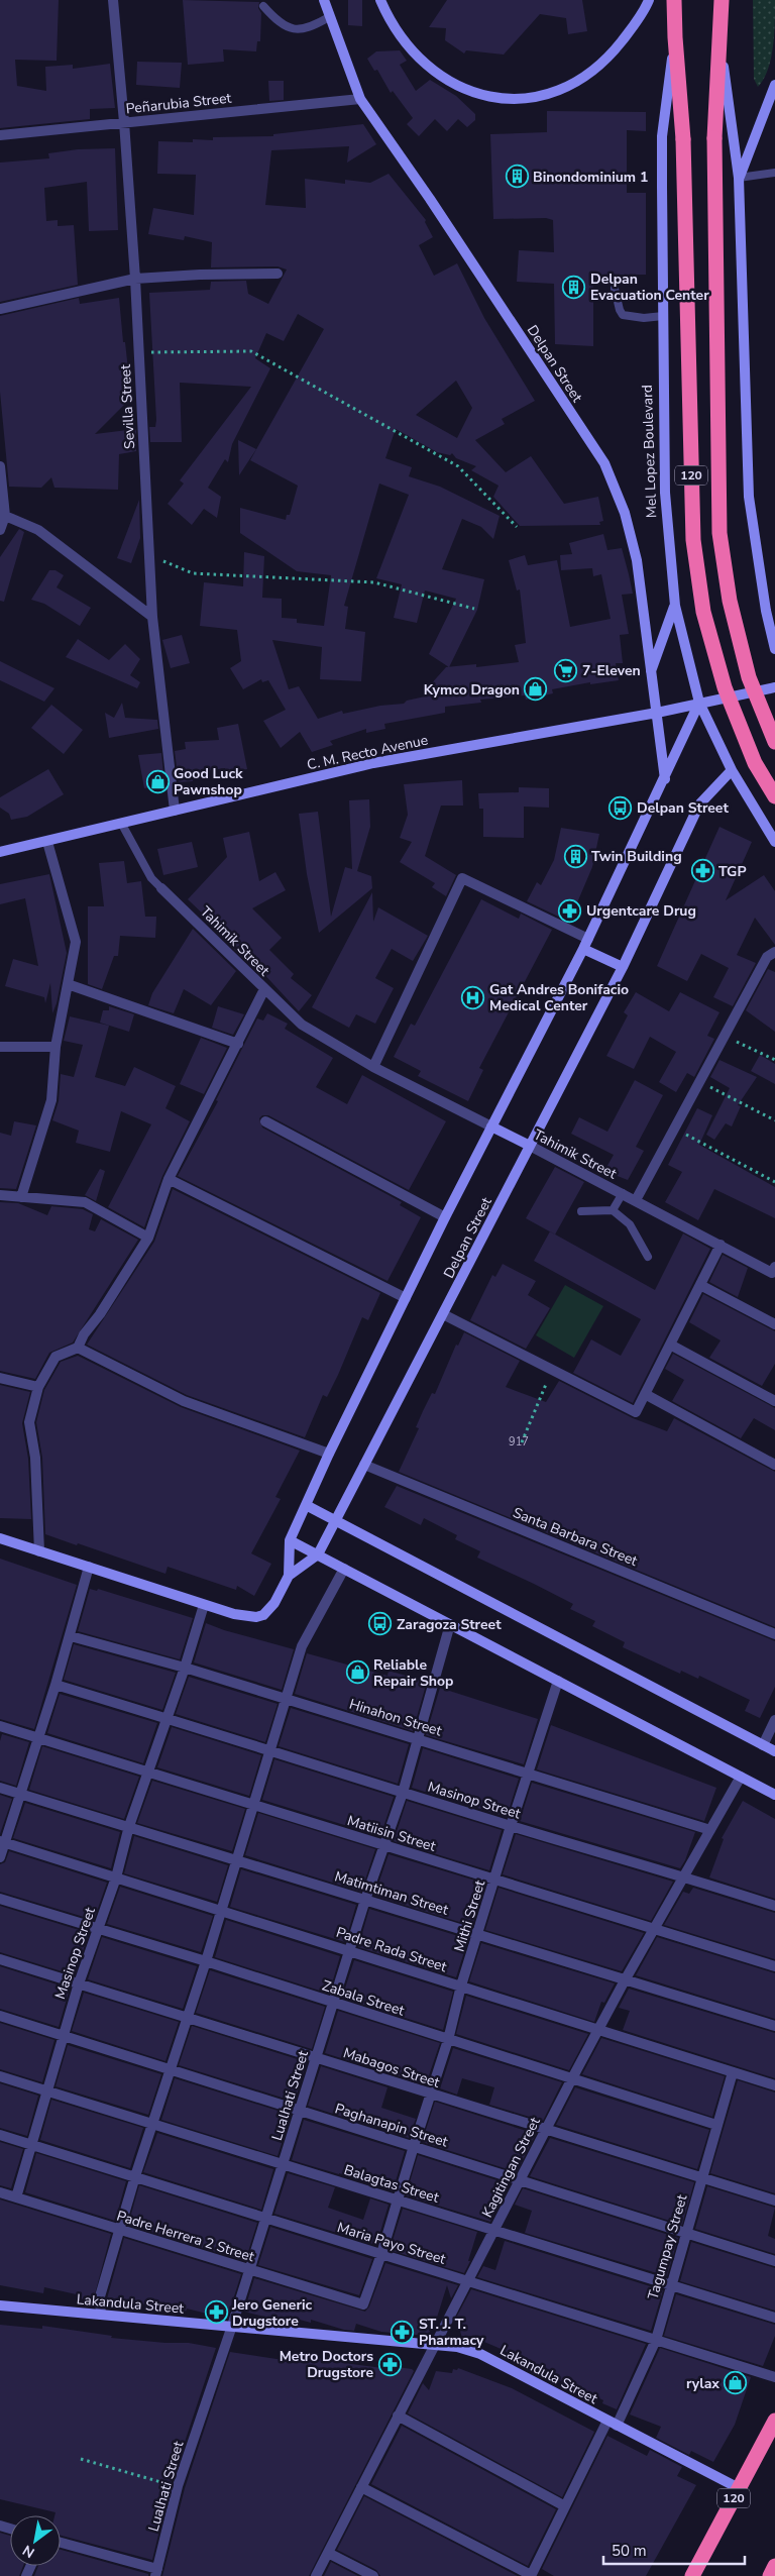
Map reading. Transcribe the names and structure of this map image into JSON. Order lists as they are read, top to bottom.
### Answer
{
  "streets": {
    "highway": ["Mel Lopez Boulevard", "120"],
    "street": [
      "Peñarubia Street",
      "Delpan Street",
      "Sevilla Street",
      "C. M. Recto Avenue",
      "Tahimik Street",
      "Santa Barbara Street",
      "Hinahon Street",
      "Masinop Street",
      "Matiisin Street",
      "Matimtiman Street",
      "Mithi Street",
      "Padre Rada Street",
      "Zabala Street",
      "Mabagos Street",
      "Lualhati Street",
      "Paghanapin Street",
      "Kagitingan Street",
      "Balagtas Street",
      "Padre Herrera 2 Street",
      "Maria Payo Street",
      "Tagumpay Street",
      "Lakandula Street"
    ]
  },
  "crossings": [
    ["Peñarubia Street", "Delpan Street"],
    ["Peñarubia Street", "Sevilla Street"],
    ["Delpan Street", "Mel Lopez Boulevard"],
    ["Delpan Street", "C. M. Recto Avenue"],
    ["Delpan Street", "Tahimik Street"],
    ["Delpan Street", "Santa Barbara Street"],
    ["Sevilla Street", "C. M. Recto Avenue"],
    ["Mel Lopez Boulevard", "C. M. Recto Avenue"],
    ["120", "Lakandula Street"],
    ["C. M. Recto Avenue", "Tahimik Street"],
    ["Hinahon Street", "Masinop Street"],
    ["Hinahon Street", "Mithi Street"],
    ["Hinahon Street", "Lualhati Street"],
    ["Hinahon Street", "Kagitingan Street"],
    ["Masinop Street", "Matiisin Street"],
    ["Masinop Street", "Matimtiman Street"],
    ["Masinop Street", "Mithi Street"],
    ["Masinop Street", "Padre Rada Street"],
    ["Masinop Street", "Zabala Street"],
    ["Masinop Street", "Mabagos Street"],
    ["Masinop Street", "Lualhati Street"],
    ["Masinop Street", "Paghanapin Street"],
    ["Masinop Street", "Kagitingan Street"],
    ["Masinop Street", "Balagtas Street"],
    ["Masinop Street", "Padre Herrera 2 Street"],
    ["Masinop Street", "Maria Payo Street"],
    ["Matiisin Street", "Mithi Street"],
    ["Matiisin Street", "Lualhati Street"],
    ["Matiisin Street", "Kagitingan Street"],
    ["Matimtiman Street", "Mithi Street"],
    ["Matimtiman Street", "Lualhati Street"],
    ["Matimtiman Street", "Kagitingan Street"],
    ["Mithi Street", "Padre Rada Street"],
    ["Mithi Street", "Zabala Street"],
    ["Mithi Street", "Mabagos Street"],
    ["Mithi Street", "Paghanapin Street"],
    ["Mithi Street", "Balagtas Street"],
    ["Mithi Street", "Padre Herrera 2 Street"],
    ["Mithi Street", "Maria Payo Street"],
    ["Padre Rada Street", "Lualhati Street"],
    ["Padre Rada Street", "Kagitingan Street"],
    ["Padre Rada Street", "Tagumpay Street"],
    ["Zabala Street", "Lualhati Street"],
    ["Zabala Street", "Kagitingan Street"],
    ["Zabala Street", "Tagumpay Street"],
    ["Mabagos Street", "Lualhati Street"],
    ["Mabagos Street", "Kagitingan Street"],
    ["Mabagos Street", "Tagumpay Street"],
    ["Lualhati Street", "Paghanapin Street"],
    ["Lualhati Street", "Balagtas Street"],
    ["Lualhati Street", "Padre Herrera 2 Street"],
    ["Lualhati Street", "Maria Payo Street"],
    ["Lualhati Street", "Lakandula Street"],
    ["Paghanapin Street", "Kagitingan Street"],
    ["Paghanapin Street", "Tagumpay Street"],
    ["Kagitingan Street", "Balagtas Street"],
    ["Kagitingan Street", "Maria Payo Street"],
    ["Kagitingan Street", "Lakandula Street"],
    ["Balagtas Street", "Tagumpay Street"],
    ["Maria Payo Street", "Tagumpay Street"],
    ["Tagumpay Street", "Lakandula Street"]
  ],
  "places": {
    "building": ["Binondominium 1", "Delpan Evacuation Center", "Twin Building"],
    "supermarket": ["7-Eleven"],
    "shop": [
      "Kymco Dragon",
      "Good Luck Pawnshop",
      "Reliable Repair Shop",
      "rylax"
    ],
    "bus stop": ["Delpan Street", "Zaragoza Street"],
    "pharmacy": [
      "TGP",
      "Urgentcare Drug",
      "Jero Generic Drugstore",
      "ST. J. T. Pharmacy",
      "Metro Doctors Drugstore"
    ],
    "hospital": ["Gat Andres Bonifacio Medical Center"]
  },
  "house_numbers": ["917"],
  "scale_bar": "50 m",
  "north": "bottom left"
}
